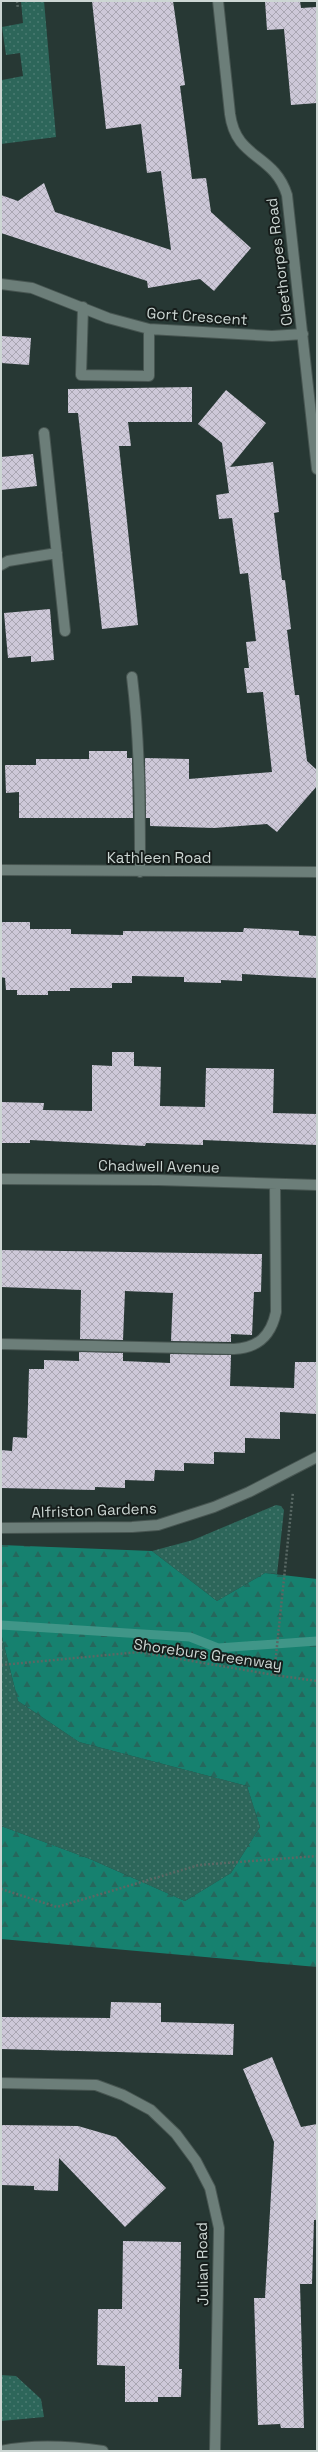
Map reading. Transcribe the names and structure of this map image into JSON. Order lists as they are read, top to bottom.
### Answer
{
  "streets": {
    "street": [
      "Cleethorpes Road",
      "Gort Crescent",
      "Kathleen Road",
      "Chadwell Avenue",
      "Alfriston Gardens",
      "Julian Road"
    ],
    "path": ["Shoreburs Greenway"]
  },
  "crossings": [
    ["Cleethorpes Road", "Gort Crescent"]
  ]
}
